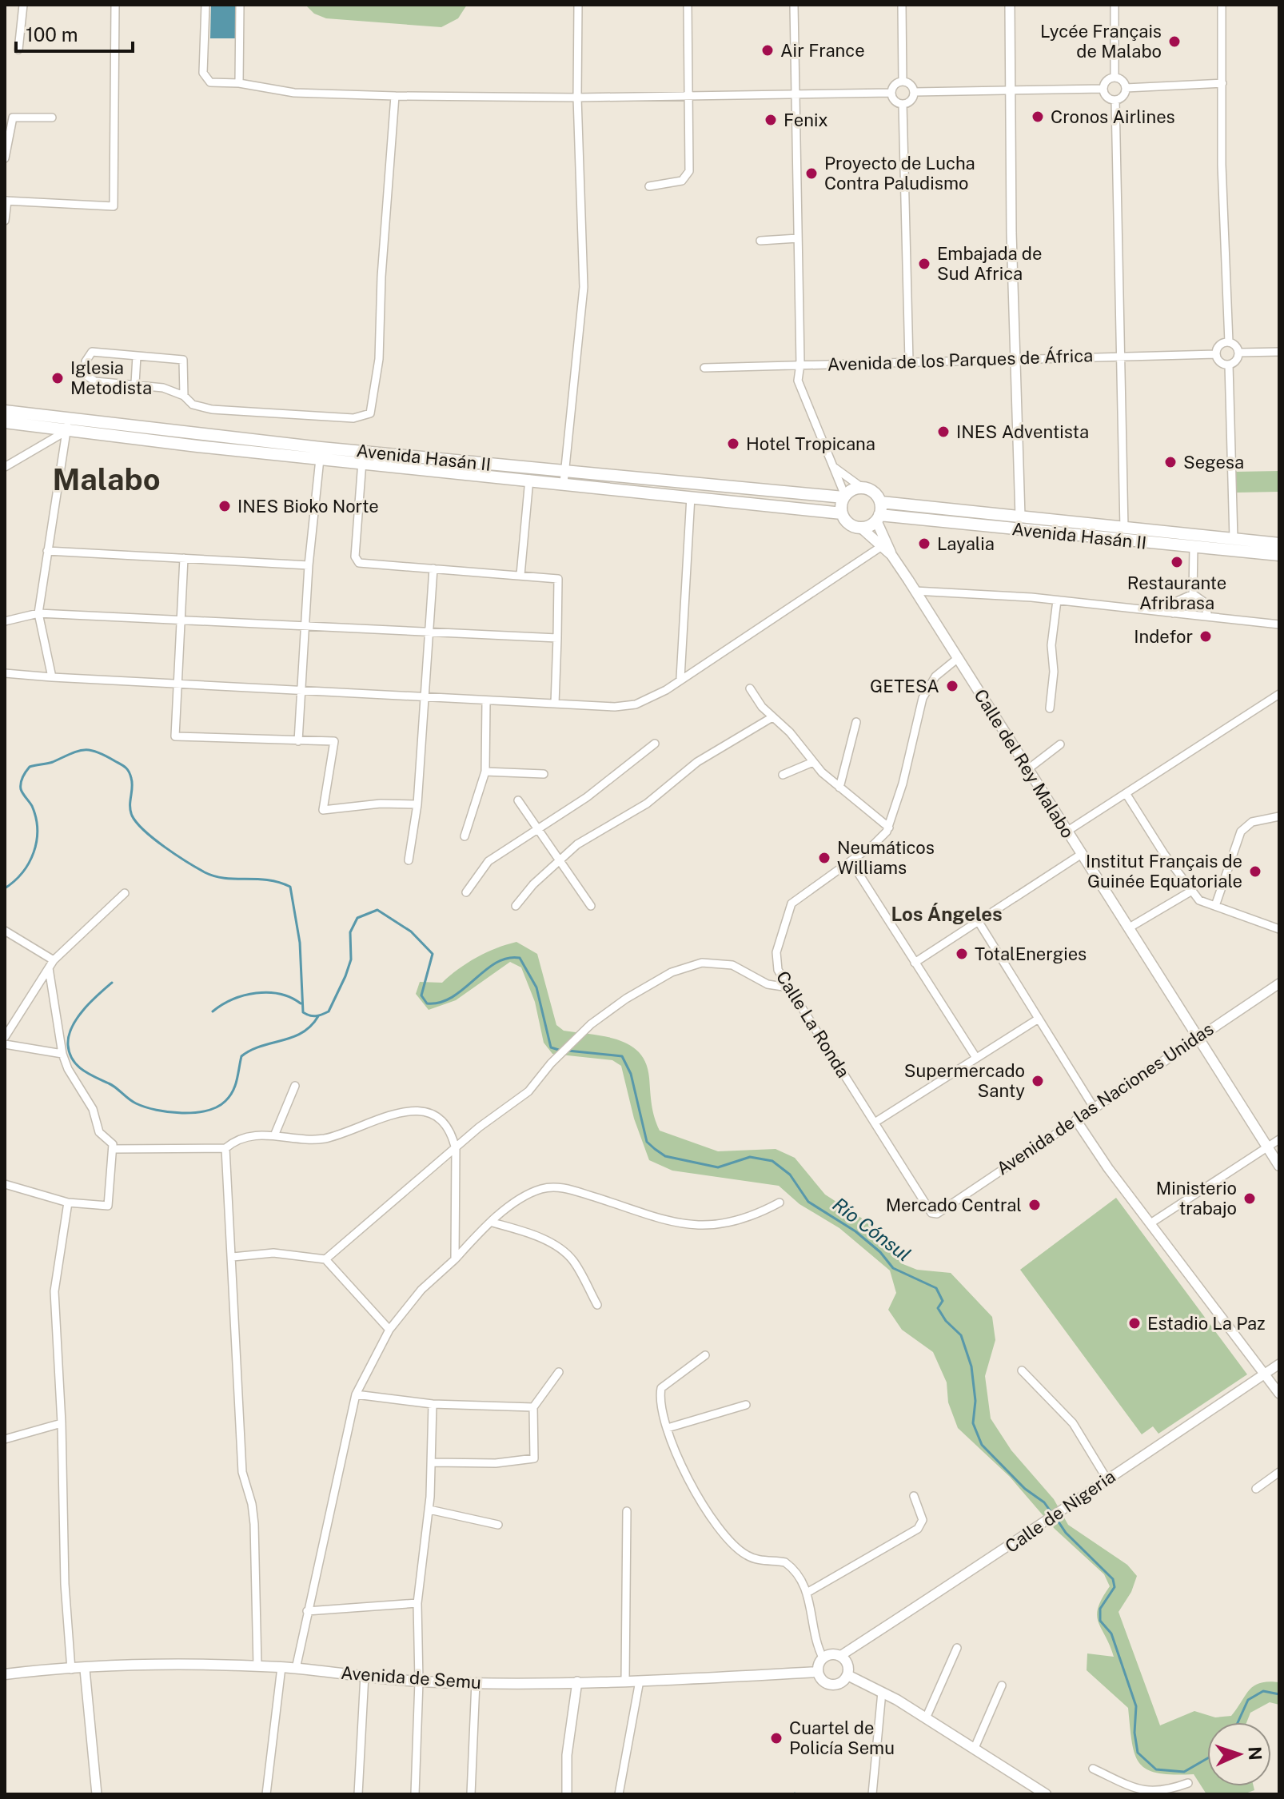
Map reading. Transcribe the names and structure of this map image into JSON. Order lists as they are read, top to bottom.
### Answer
{
  "streets": {
    "main road": ["Avenida Hasán II", "Calle del Rey Malabo", "Avenida de Semu"],
    "street": [
      "Avenida de los Parques de África",
      "Calle La Ronda",
      "Avenida de las Naciones Unidas",
      "Calle de Nigeria"
    ]
  },
  "crossings": [
    ["Avenida Hasán II", "Calle del Rey Malabo"],
    ["Calle del Rey Malabo", "Avenida de las Naciones Unidas"],
    ["Calle La Ronda", "Avenida de las Naciones Unidas"],
    ["Calle de Nigeria", "Avenida de Semu"]
  ],
  "districts": ["Malabo", "Los Ángeles"],
  "water": ["Río Cónsul"],
  "places": [
    "Lycée Français de Malabo",
    "Air France",
    "Cronos Airlines",
    "Fenix",
    "Proyecto de Lucha Contra Paludismo",
    "Embajada de Sud Africa",
    "Iglesia Metodista",
    "INES Adventista",
    "Hotel Tropicana",
    "Segesa",
    "INES Bioko Norte",
    "Layalia",
    "Restaurante Afribrasa",
    "Indefor",
    "GETESA",
    "Neumáticos Williams",
    "Institut Français de Guinée Equatoriale",
    "TotalEnergies",
    "Supermercado Santy",
    "Ministerio trabajo",
    "Mercado Central",
    "Estadio La Paz",
    "Cuartel de Policía Semu"
  ],
  "scale_bar": "100 m",
  "north": "right"
}
